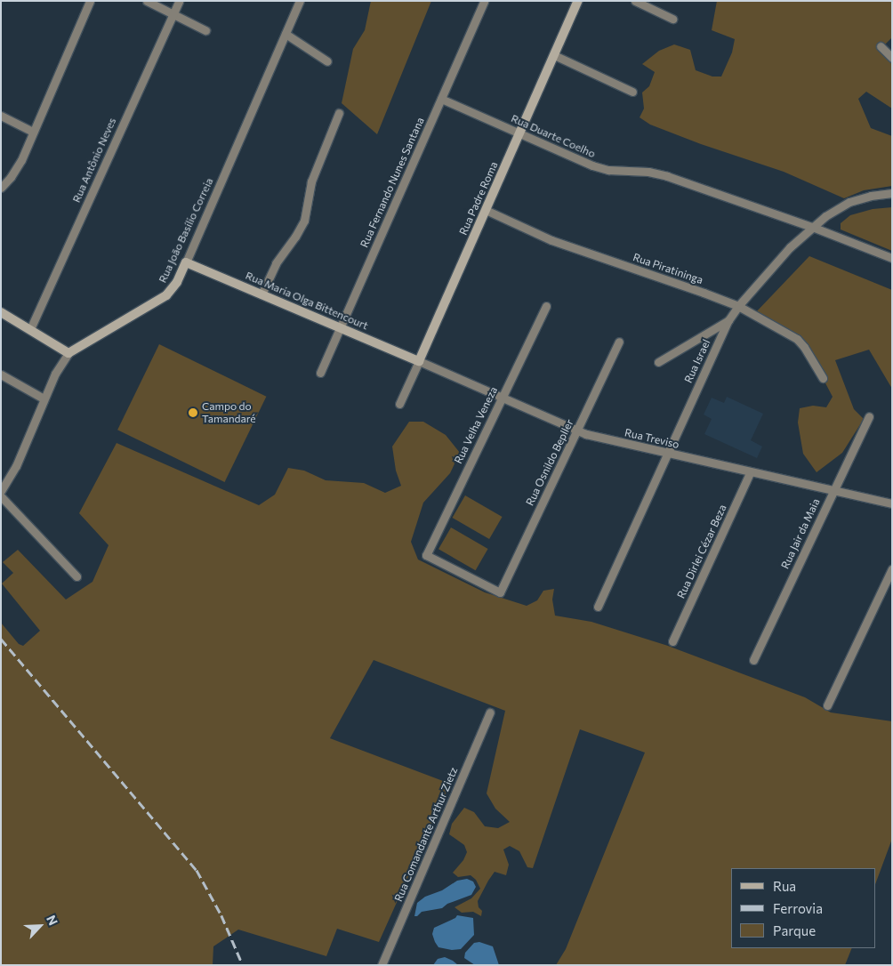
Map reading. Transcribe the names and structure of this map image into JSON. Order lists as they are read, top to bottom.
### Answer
{
  "streets": {
    "street": [
      "Rua Duarte Coelho",
      "Rua Antônio Neves",
      "Rua Fernando Nunes Santana",
      "Rua Padre Roma",
      "Rua João Basílio Correia",
      "Rua Piratininga",
      "Rua Maria Olga Bittencourt",
      "Rua Israel",
      "Rua Velha Veneza",
      "Rua Treviso",
      "Rua Osnildo Bepller",
      "Rua Jair da Maia",
      "Rua Dirlei Cézar Beza",
      "Rua Comandante Arthur Zietz"
    ]
  },
  "crossings": [
    ["Rua Duarte Coelho", "Rua Fernando Nunes Santana"],
    ["Rua Duarte Coelho", "Rua Padre Roma"],
    ["Rua Duarte Coelho", "Rua Israel"],
    ["Rua Fernando Nunes Santana", "Rua Maria Olga Bittencourt"],
    ["Rua Padre Roma", "Rua Piratininga"],
    ["Rua Padre Roma", "Rua Maria Olga Bittencourt"],
    ["Rua Padre Roma", "Rua Treviso"],
    ["Rua João Basílio Correia", "Rua Maria Olga Bittencourt"],
    ["Rua Piratininga", "Rua Israel"],
    ["Rua Maria Olga Bittencourt", "Rua Treviso"],
    ["Rua Israel", "Rua Treviso"],
    ["Rua Velha Veneza", "Rua Treviso"],
    ["Rua Velha Veneza", "Rua Osnildo Bepller"],
    ["Rua Treviso", "Rua Osnildo Bepller"],
    ["Rua Treviso", "Rua Jair da Maia"],
    ["Rua Treviso", "Rua Dirlei Cézar Beza"]
  ],
  "places": ["Campo do Tamandaré"],
  "legend": ["Rua", "Ferrovia", "Parque"],
  "north": "top right"
}
